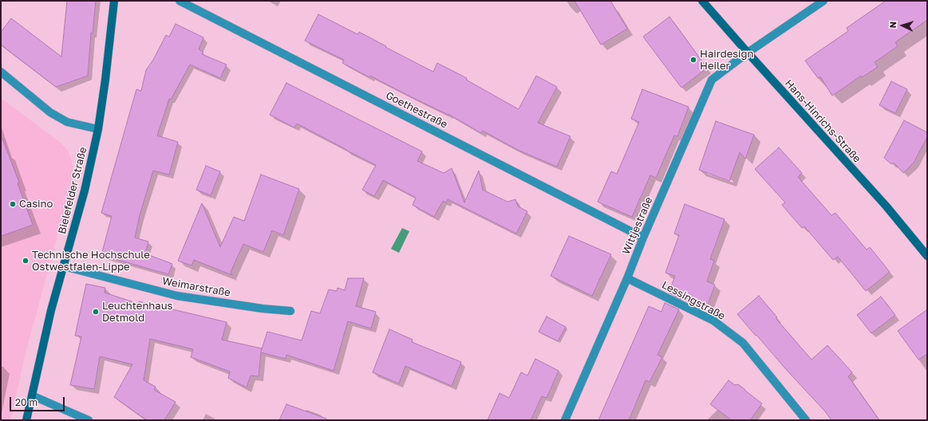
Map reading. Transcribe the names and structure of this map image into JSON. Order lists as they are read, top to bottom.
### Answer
{
  "streets": {
    "main road": ["Hans-Hinrichs-Straße", "Bielefelder Straße"],
    "street": [
      "Goethestraße",
      "Wittjestraße",
      "Weimarstraße",
      "Lessingstraße"
    ]
  },
  "crossings": [
    ["Goethestraße", "Wittjestraße"],
    ["Hans-Hinrichs-Straße", "Wittjestraße"],
    ["Bielefelder Straße", "Weimarstraße"],
    ["Wittjestraße", "Lessingstraße"]
  ],
  "places": [
    "Hairdesign Heiler",
    "Casino",
    "Technische Hochschule Ostwestfalen-Lippe",
    "Leuchtenhaus Detmold"
  ],
  "scale_bar": "20 m",
  "north": "left"
}
